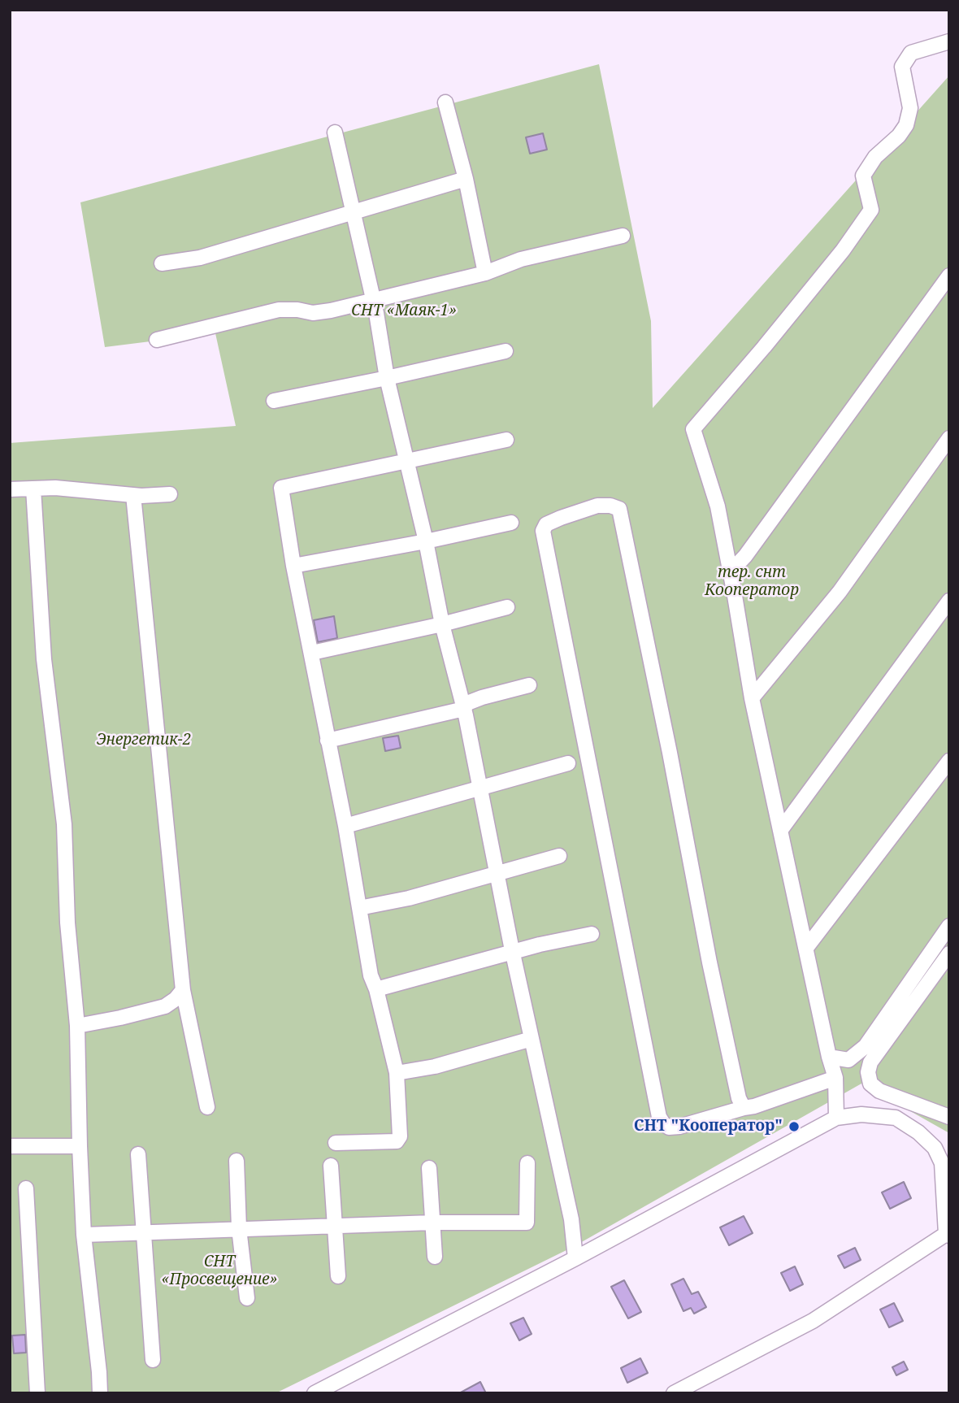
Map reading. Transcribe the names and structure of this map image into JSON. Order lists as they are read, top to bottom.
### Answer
{
  "parks": [
    "СНТ «Маяк-1»",
    "тер. снт Кооператор",
    "Энергетик-2",
    "СНТ «Просвещение»"
  ],
  "places": ["СНТ \"Кооператор\""]
}
